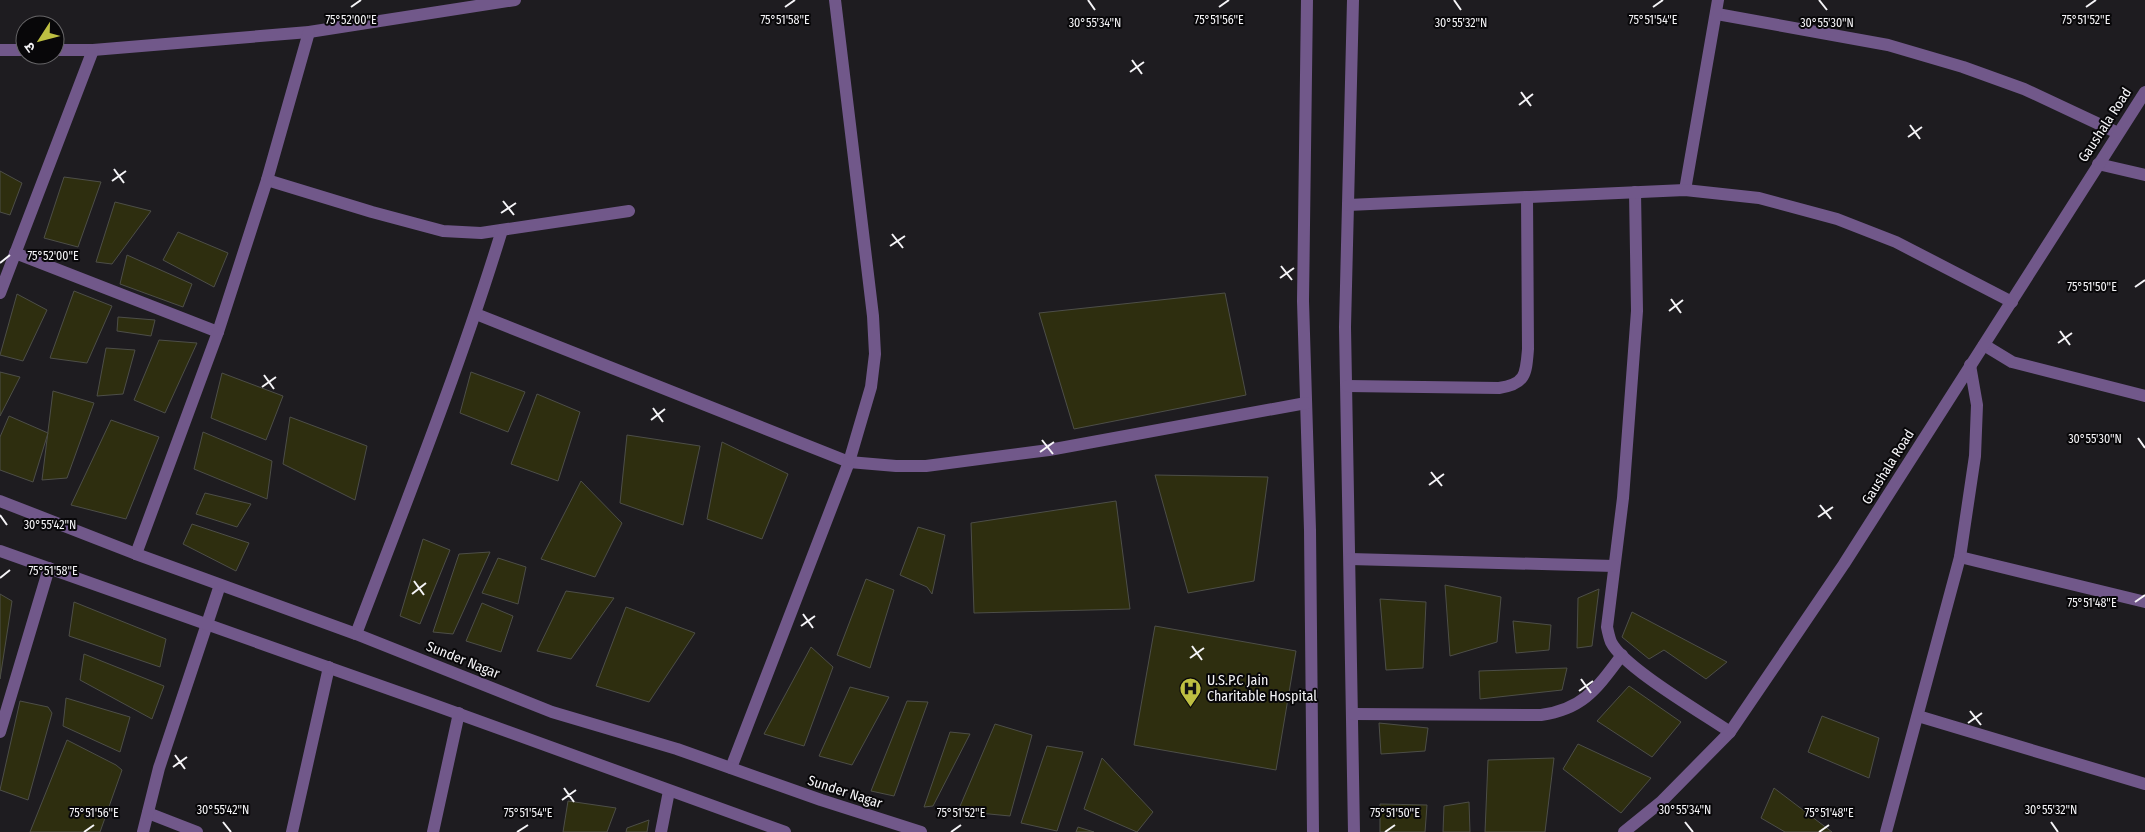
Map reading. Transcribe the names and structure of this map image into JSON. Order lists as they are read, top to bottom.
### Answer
{
  "streets": {
    "street": ["Gaushala Road", "Sunder Nagar"]
  },
  "places": {
    "hospital": ["U.S.P.C Jain Charitable Hospital"]
  },
  "north": "bottom left",
  "coordinates": [
    "75°51'52\"E",
    "75°52'00\"E",
    "75°51'58\"E",
    "75°51'56\"E",
    "75°51'54\"E",
    "30°55'34\"N",
    "30°55'32\"N",
    "30°55'30\"N",
    "75°51'50\"E",
    "30°55'42\"N",
    "75°51'48\"E"
  ]
}
